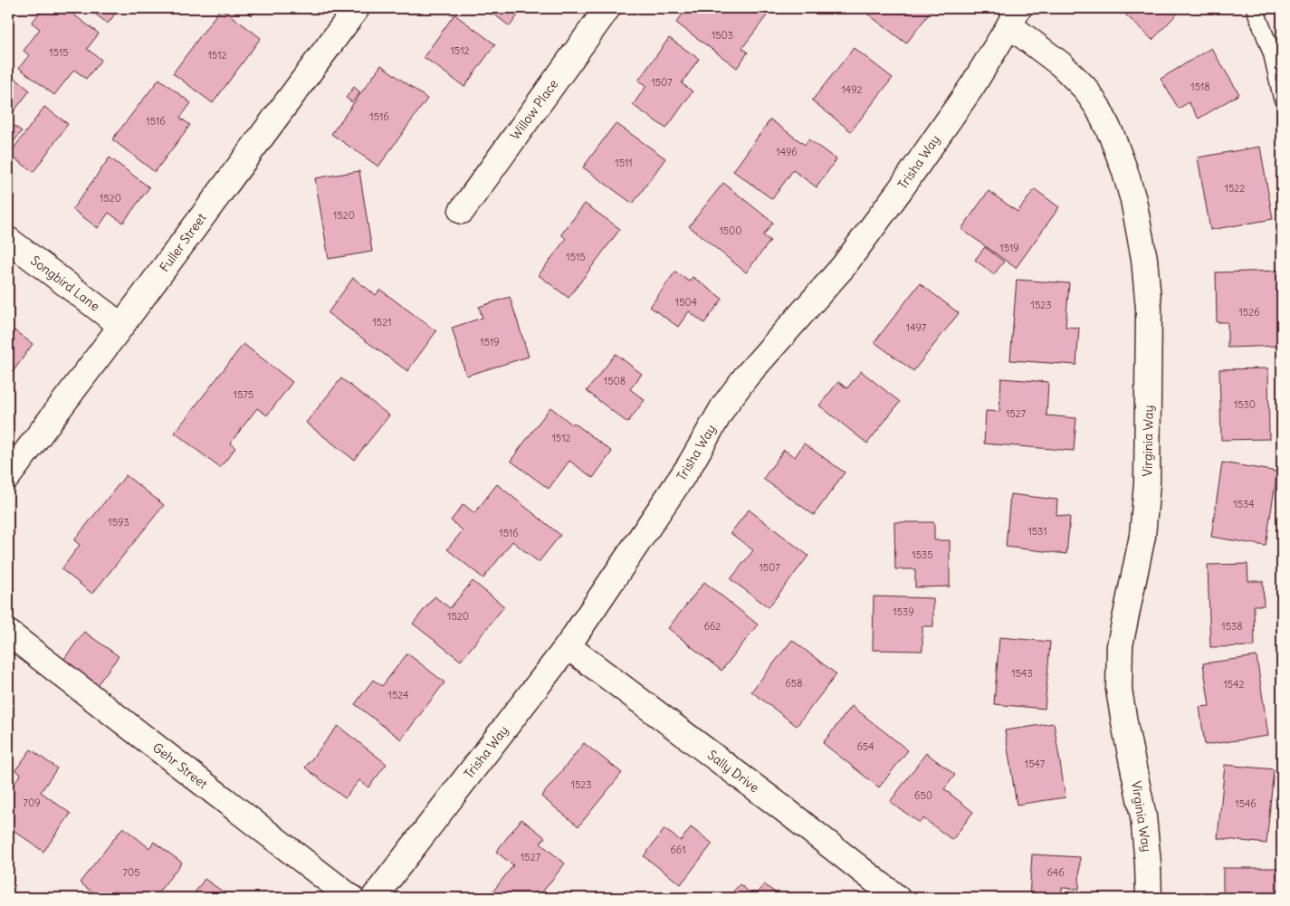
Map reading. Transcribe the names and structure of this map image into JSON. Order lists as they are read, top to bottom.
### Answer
{
  "streets": {
    "street": [
      "Willow Place",
      "Trisha Way",
      "Fuller Street",
      "Songbird Lane",
      "Virginia Way",
      "Gehr Street",
      "Sally Drive"
    ]
  },
  "crossings": [
    ["Trisha Way", "Virginia Way"],
    ["Trisha Way", "Sally Drive"],
    ["Fuller Street", "Songbird Lane"]
  ],
  "house_numbers": [
    "1503",
    "1512",
    "1515",
    "1512",
    "1507",
    "1518",
    "1492",
    "1516",
    "1516",
    "1496",
    "1511",
    "1522",
    "1520",
    "1520",
    "1500",
    "1519",
    "1515",
    "1504",
    "1523",
    "1526",
    "1521",
    "1497",
    "1519",
    "1508",
    "1575",
    "1530",
    "1527",
    "1512",
    "1534",
    "1593",
    "1531",
    "1516",
    "1535",
    "1507",
    "1539",
    "1520",
    "662",
    "1538",
    "1543",
    "658",
    "1542",
    "1524",
    "654",
    "1547",
    "1523",
    "650",
    "709",
    "1546",
    "661",
    "1527",
    "705",
    "646"
  ]
}
